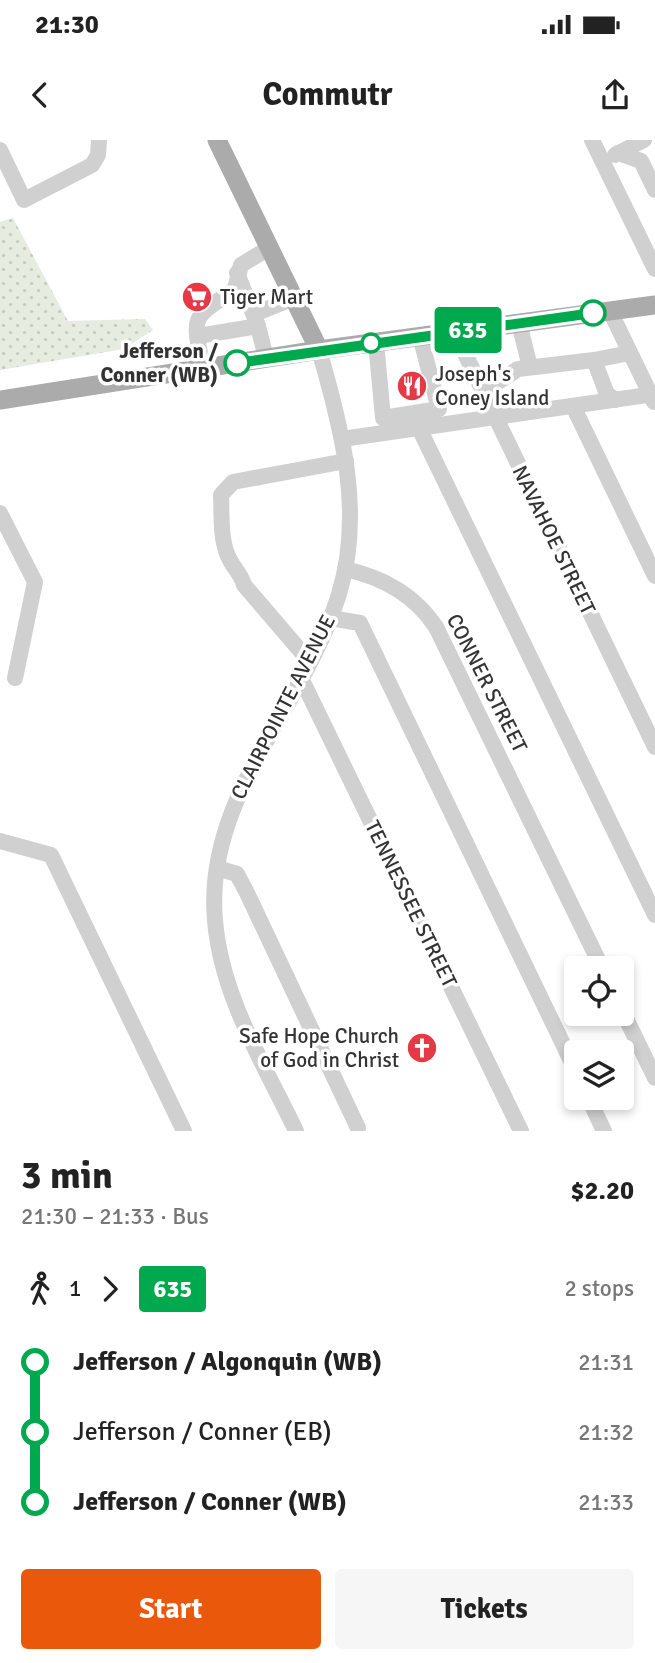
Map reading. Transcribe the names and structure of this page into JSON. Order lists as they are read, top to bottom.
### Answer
{
  "streets": {
    "street": [
      "NAVAHOE STREET",
      "CONNER STREET",
      "CLAIRPOINTE AVENUE",
      "TENNESSEE STREET"
    ]
  },
  "crossings": [
    ["CONNER STREET", "CLAIRPOINTE AVENUE"],
    ["CLAIRPOINTE AVENUE", "TENNESSEE STREET"]
  ],
  "places": {
    "supermarket": ["Tiger Mart"],
    "other": ["Jefferson / Conner (WB)"],
    "restaurant": ["Joseph's Coney Island"],
    "church": ["Safe Hope Church of God in Christ"]
  },
  "lines": ["bus line 635"],
  "page": {
    "status": "21:30",
    "header": "Commutr",
    "on_map": "635",
    "heading": ["3 min", "21:30 – 21:33 · Bus", "$2.20"],
    "legs": ["1", "635", "2 stops"],
    "list": [
      {
        "name": "Jefferson / Algonquin (WB)",
        "value": "21:31"
      },
      {
        "name": "Jefferson / Conner (EB)",
        "value": "21:32"
      },
      {
        "name": "Jefferson / Conner (WB)",
        "value": "21:33"
      }
    ],
    "buttons": ["Start", "Tickets"]
  }
}
